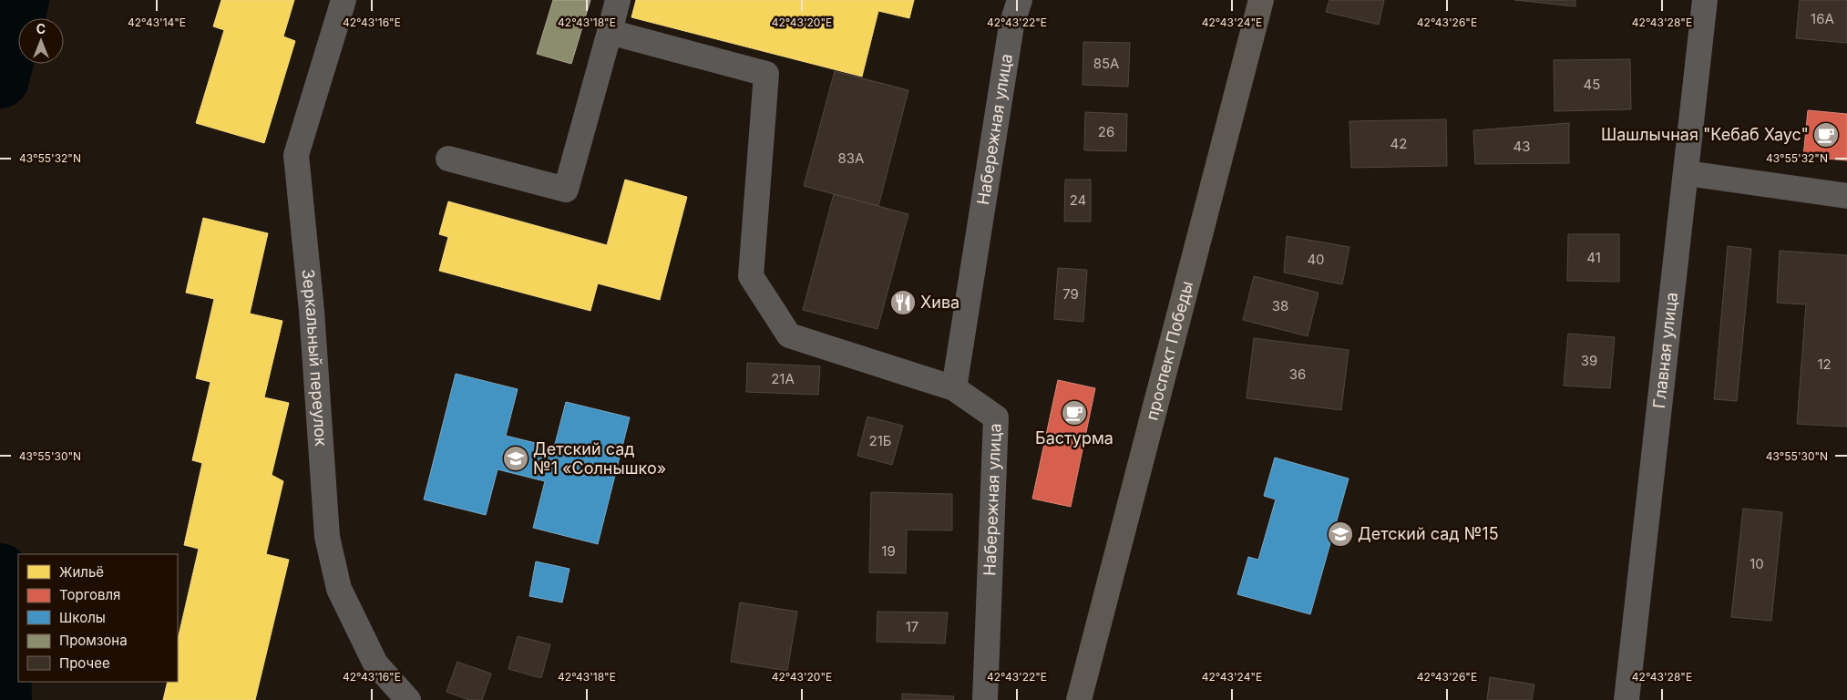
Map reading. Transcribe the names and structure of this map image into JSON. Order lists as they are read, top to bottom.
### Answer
{
  "streets": {
    "main road": ["проспект Победы"],
    "street": ["Набережная улица", "Главная улица", "Зеркальный переулок"]
  },
  "places": {
    "cafe": ["Шашлычная \"Кебаб Хаус\"", "Бастурма"],
    "restaurant": ["Хива"],
    "school or university": ["Детский сад №1 «Солнышко»", "Детский сад №15"]
  },
  "house_numbers": [
    "16А",
    "85А",
    "45",
    "26",
    "42",
    "43",
    "83А",
    "24",
    "41",
    "40",
    "79",
    "38",
    "39",
    "12",
    "36",
    "21А",
    "21Б",
    "19",
    "10",
    "17"
  ],
  "legend": [
    "Жильё",
    "Торговля",
    "Школы",
    "Промзона",
    "Прочее"
  ],
  "north": "top",
  "coordinates": [
    "42°43'14\"E",
    "42°43'16\"E",
    "42°43'18\"E",
    "42°43'20\"E",
    "42°43'22\"E",
    "42°43'24\"E",
    "42°43'26\"E",
    "42°43'28\"E",
    "43°55'32\"N",
    "43°55'30\"N"
  ]
}
